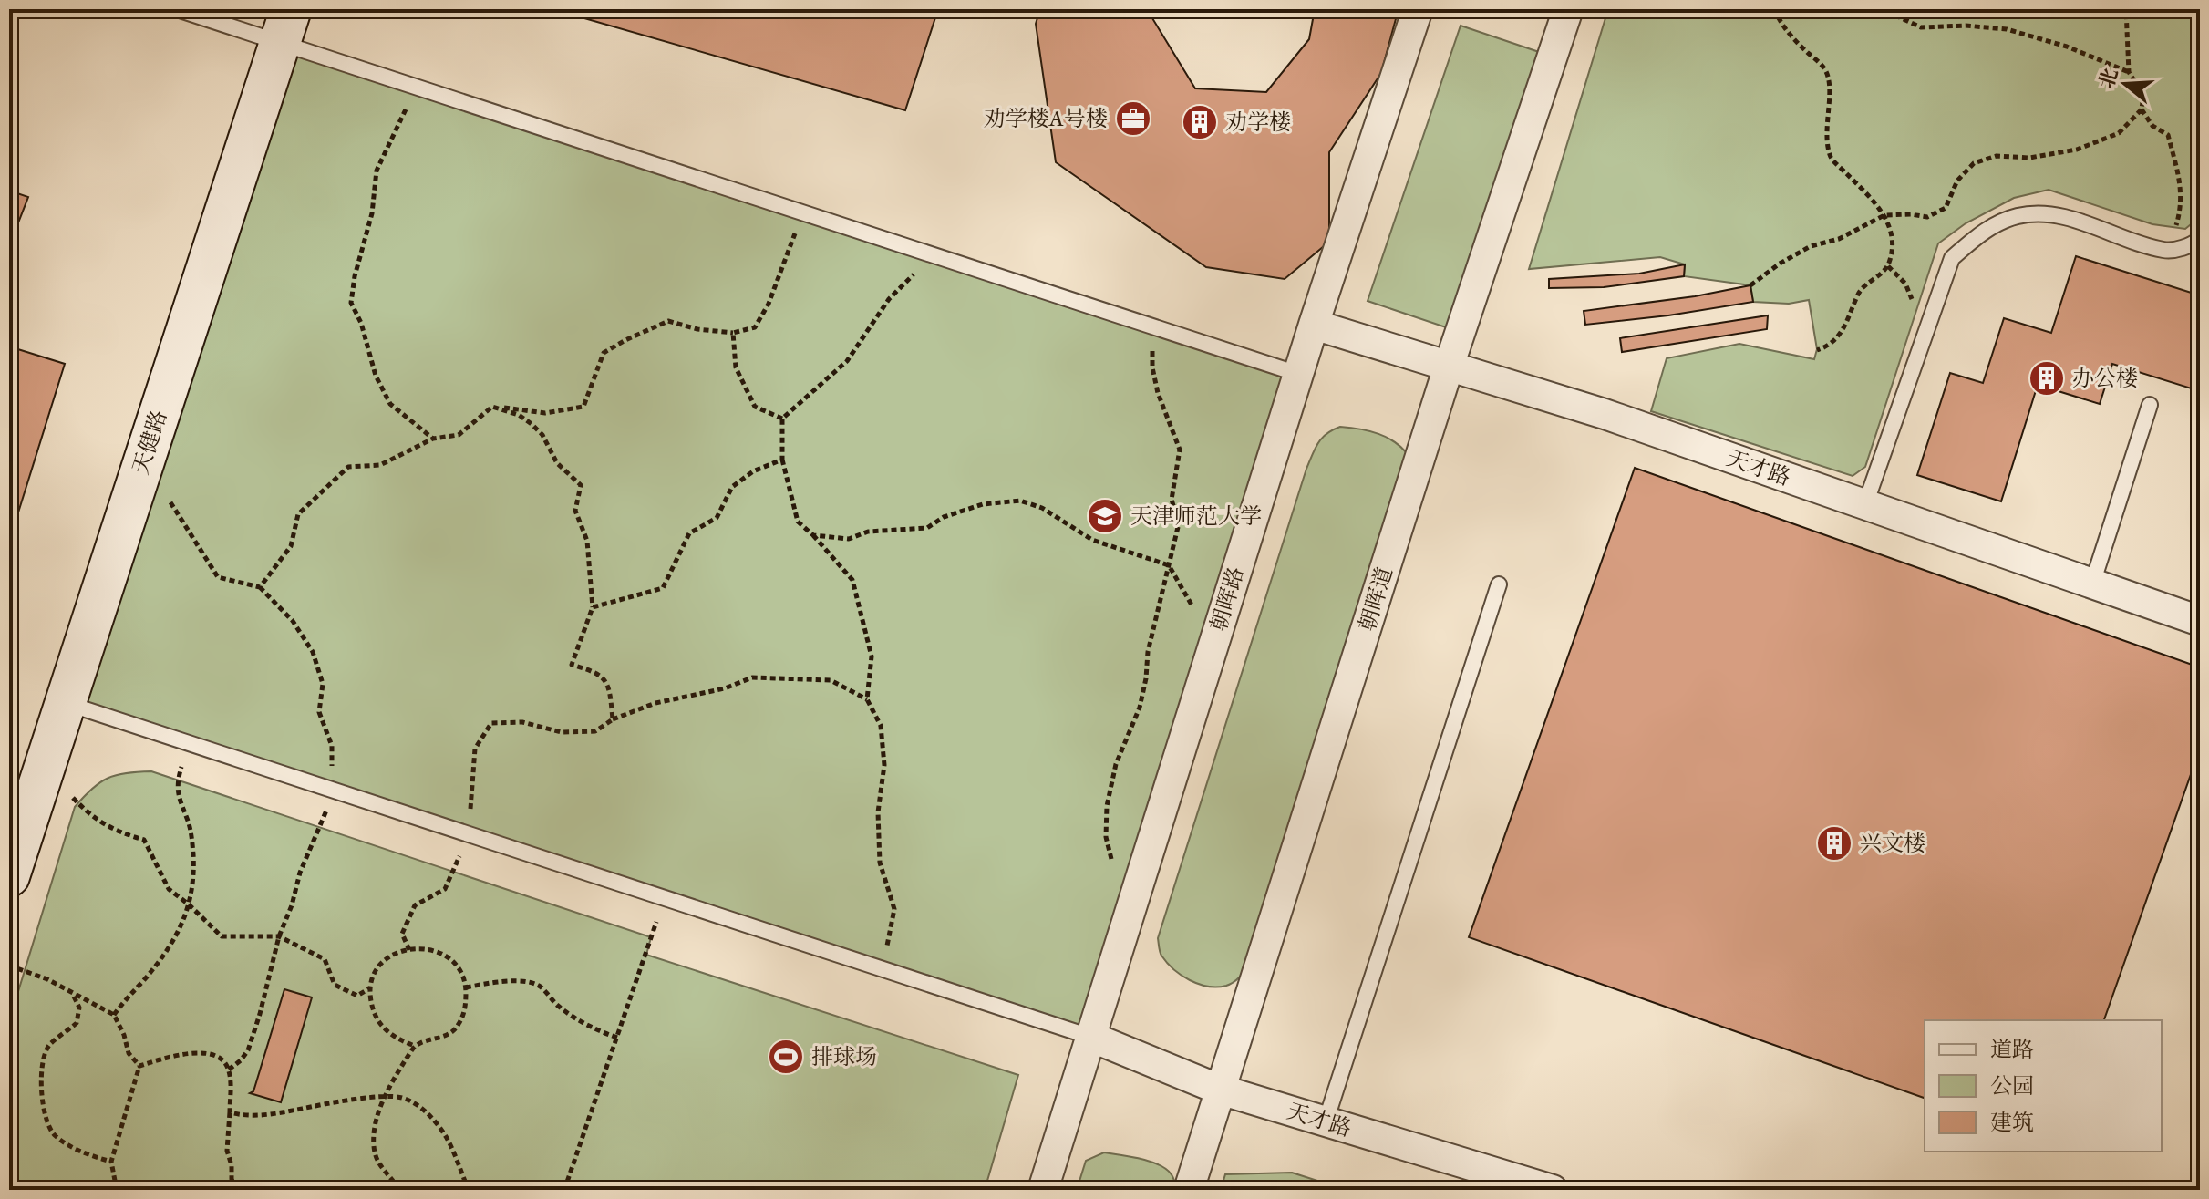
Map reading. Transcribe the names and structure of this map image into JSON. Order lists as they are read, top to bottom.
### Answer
{
  "streets": {
    "street": [
      "天健路",
      "天才路",
      "朝晖路",
      "朝晖道"
    ]
  },
  "crossings": [
    ["天才路", "朝晖路"],
    ["天才路", "朝晖道"]
  ],
  "places": {
    "office": ["劝学楼A号楼"],
    "building": ["劝学楼", "办公楼", "兴文楼"],
    "school or university": ["天津师范大学"],
    "sports": ["排球场"]
  },
  "legend": ["道路", "公园", "建筑"],
  "north": "left"
}
